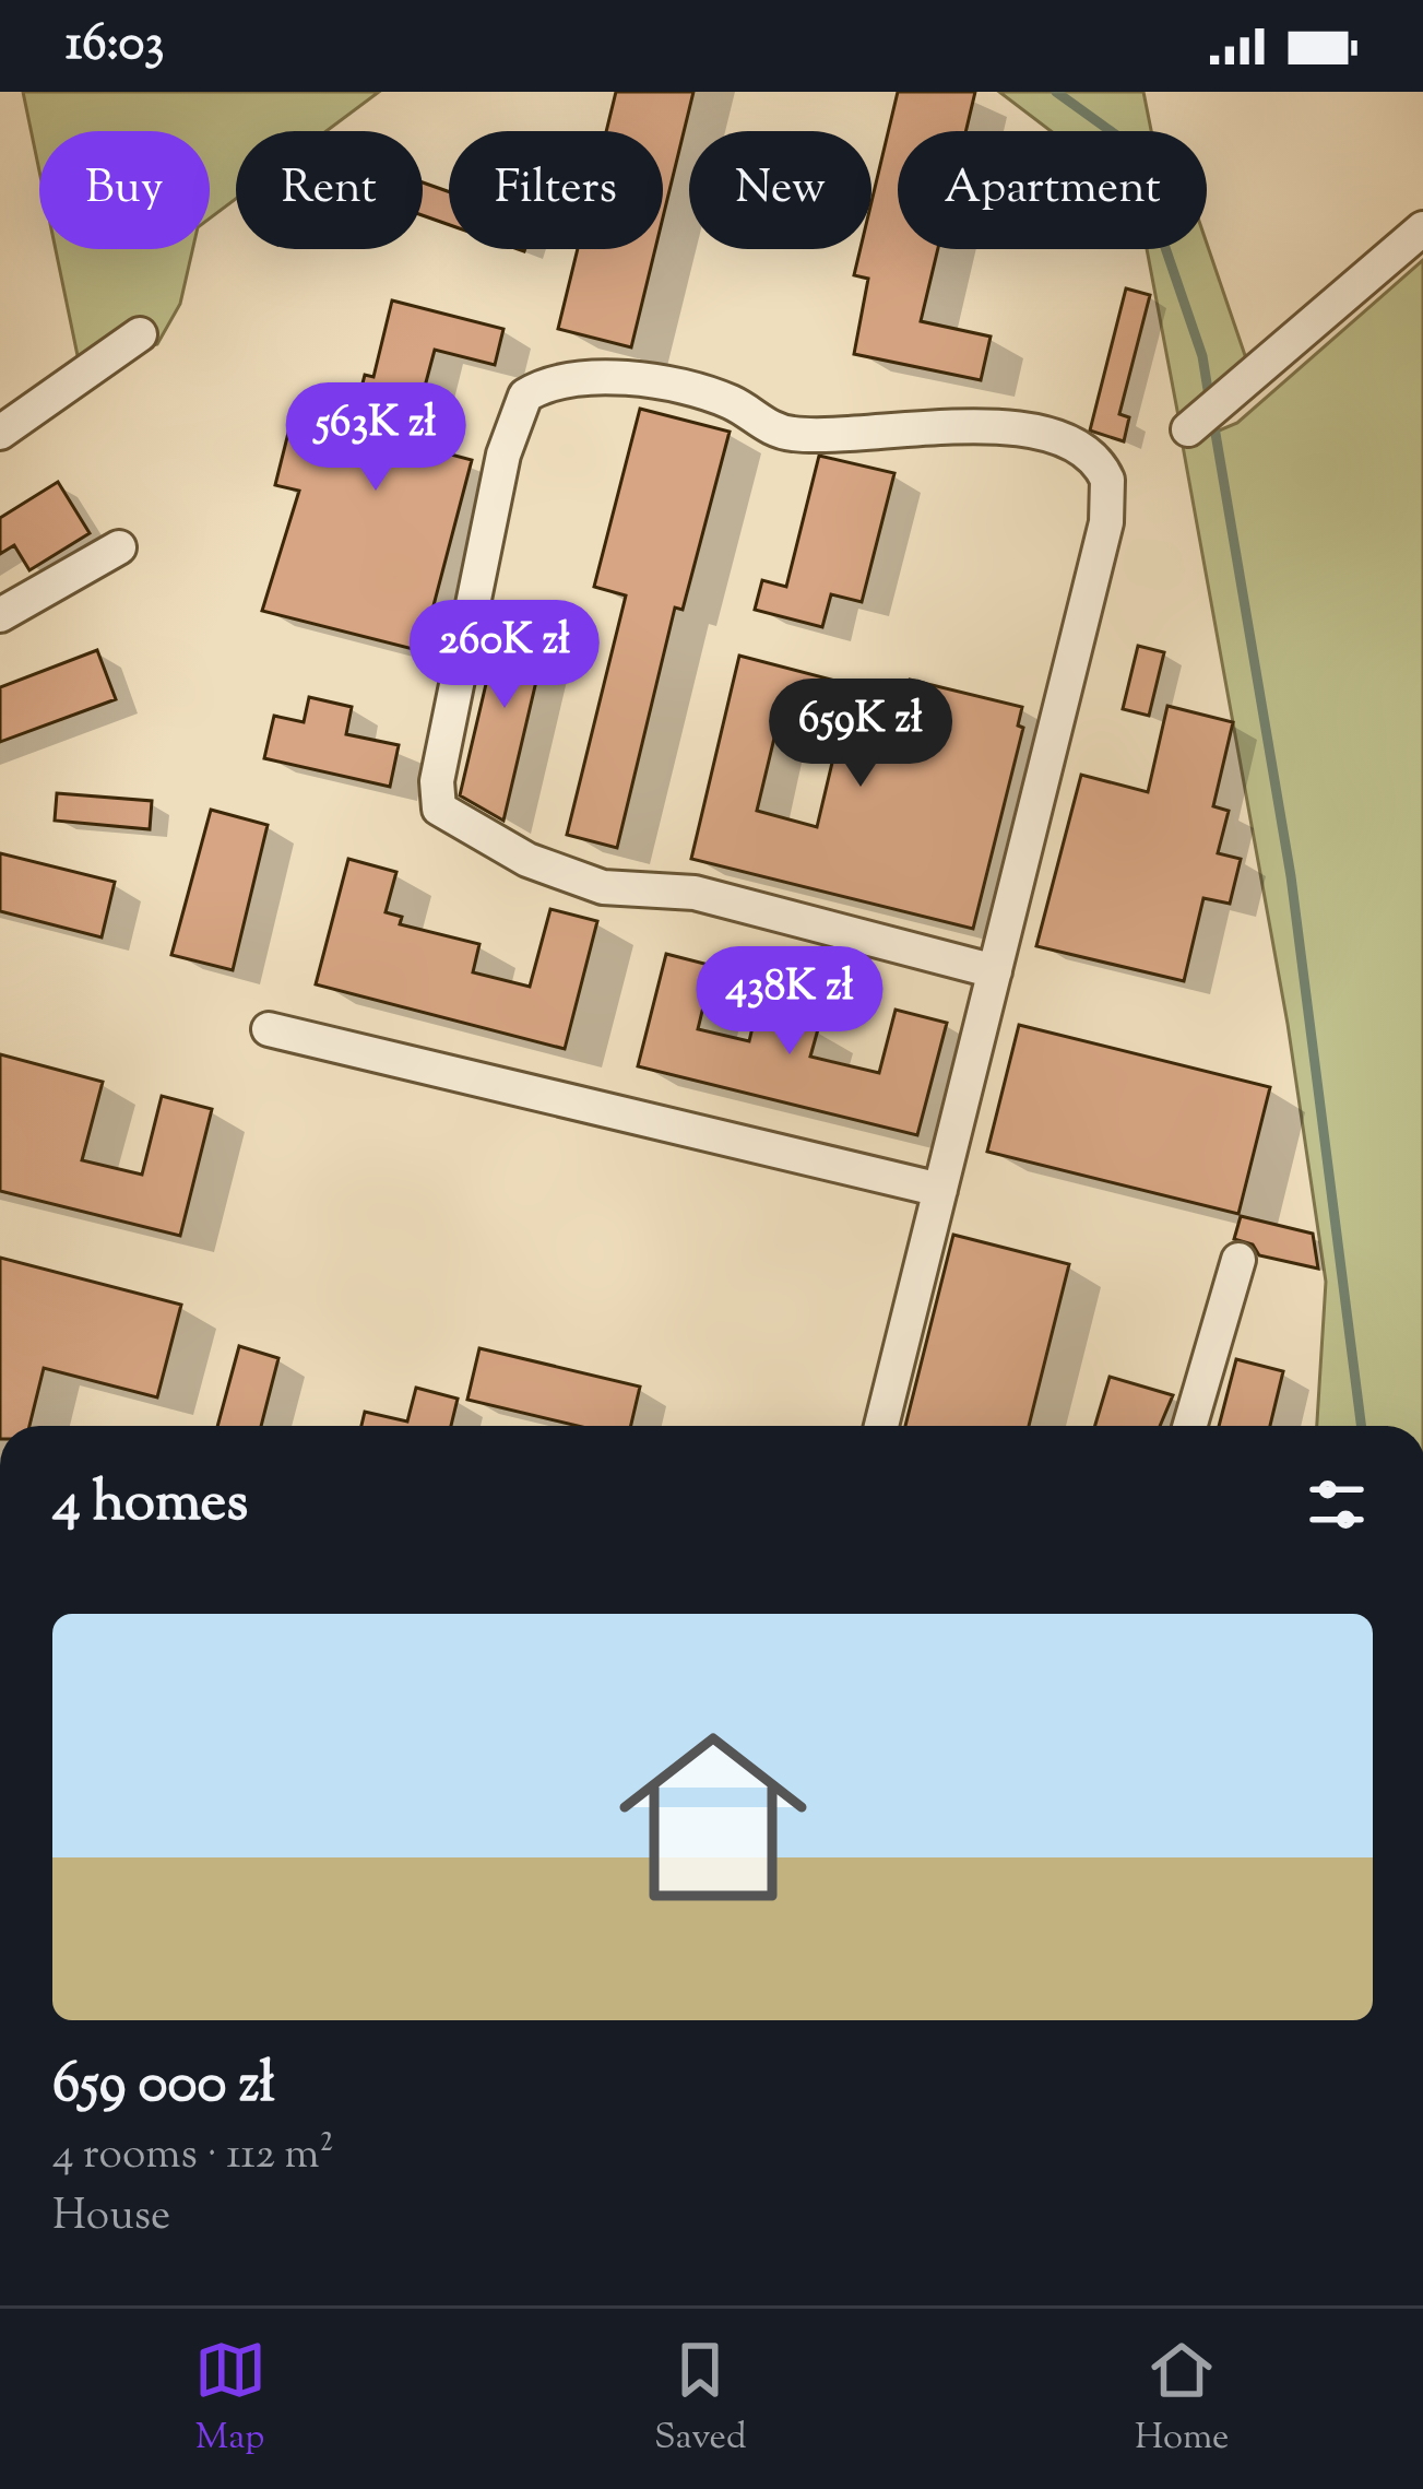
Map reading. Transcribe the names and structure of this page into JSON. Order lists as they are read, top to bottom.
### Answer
{
  "page": {
    "status": "16:03",
    "chip": [
      "Buy",
      "Rent",
      "Filters",
      "New",
      "Apartment"
    ],
    "price": [
      "563K zł",
      "260K zł",
      "659K zł",
      "438K zł"
    ],
    "heading": "4 homes",
    "list": [
      {
        "name": "659 000 zł",
        "note": "4 rooms · 112 m² · House"
      }
    ],
    "tabs": ["Map", "Saved", "Home"]
  }
}
